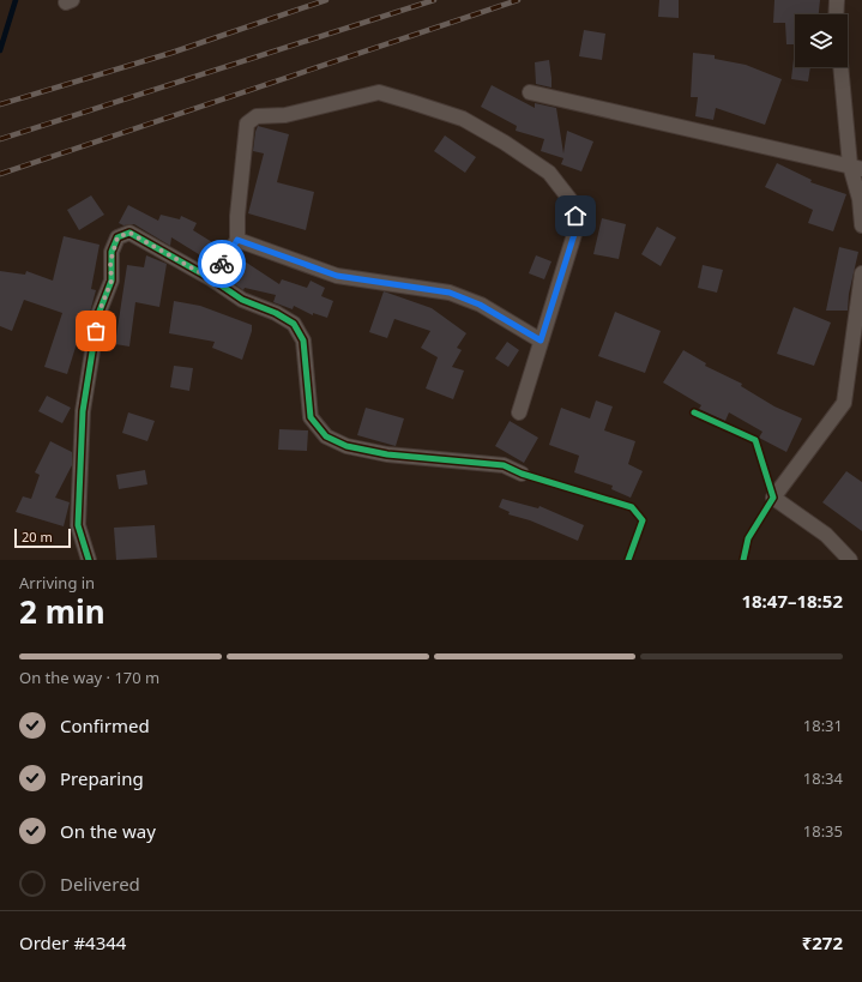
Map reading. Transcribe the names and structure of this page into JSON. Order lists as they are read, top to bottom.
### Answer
{
  "scale_bar": "20 m",
  "page": {
    "scale": "20 m",
    "heading": ["2 min", "Arriving in", "18:47–18:52"],
    "panel": ["Order #4344", "₹272"],
    "bar": "On the way · 170 m",
    "list": [
      ["Confirmed", "18:31"],
      ["Preparing", "18:34"],
      ["On the way", "18:35"],
      "Delivered"
    ]
  }
}
